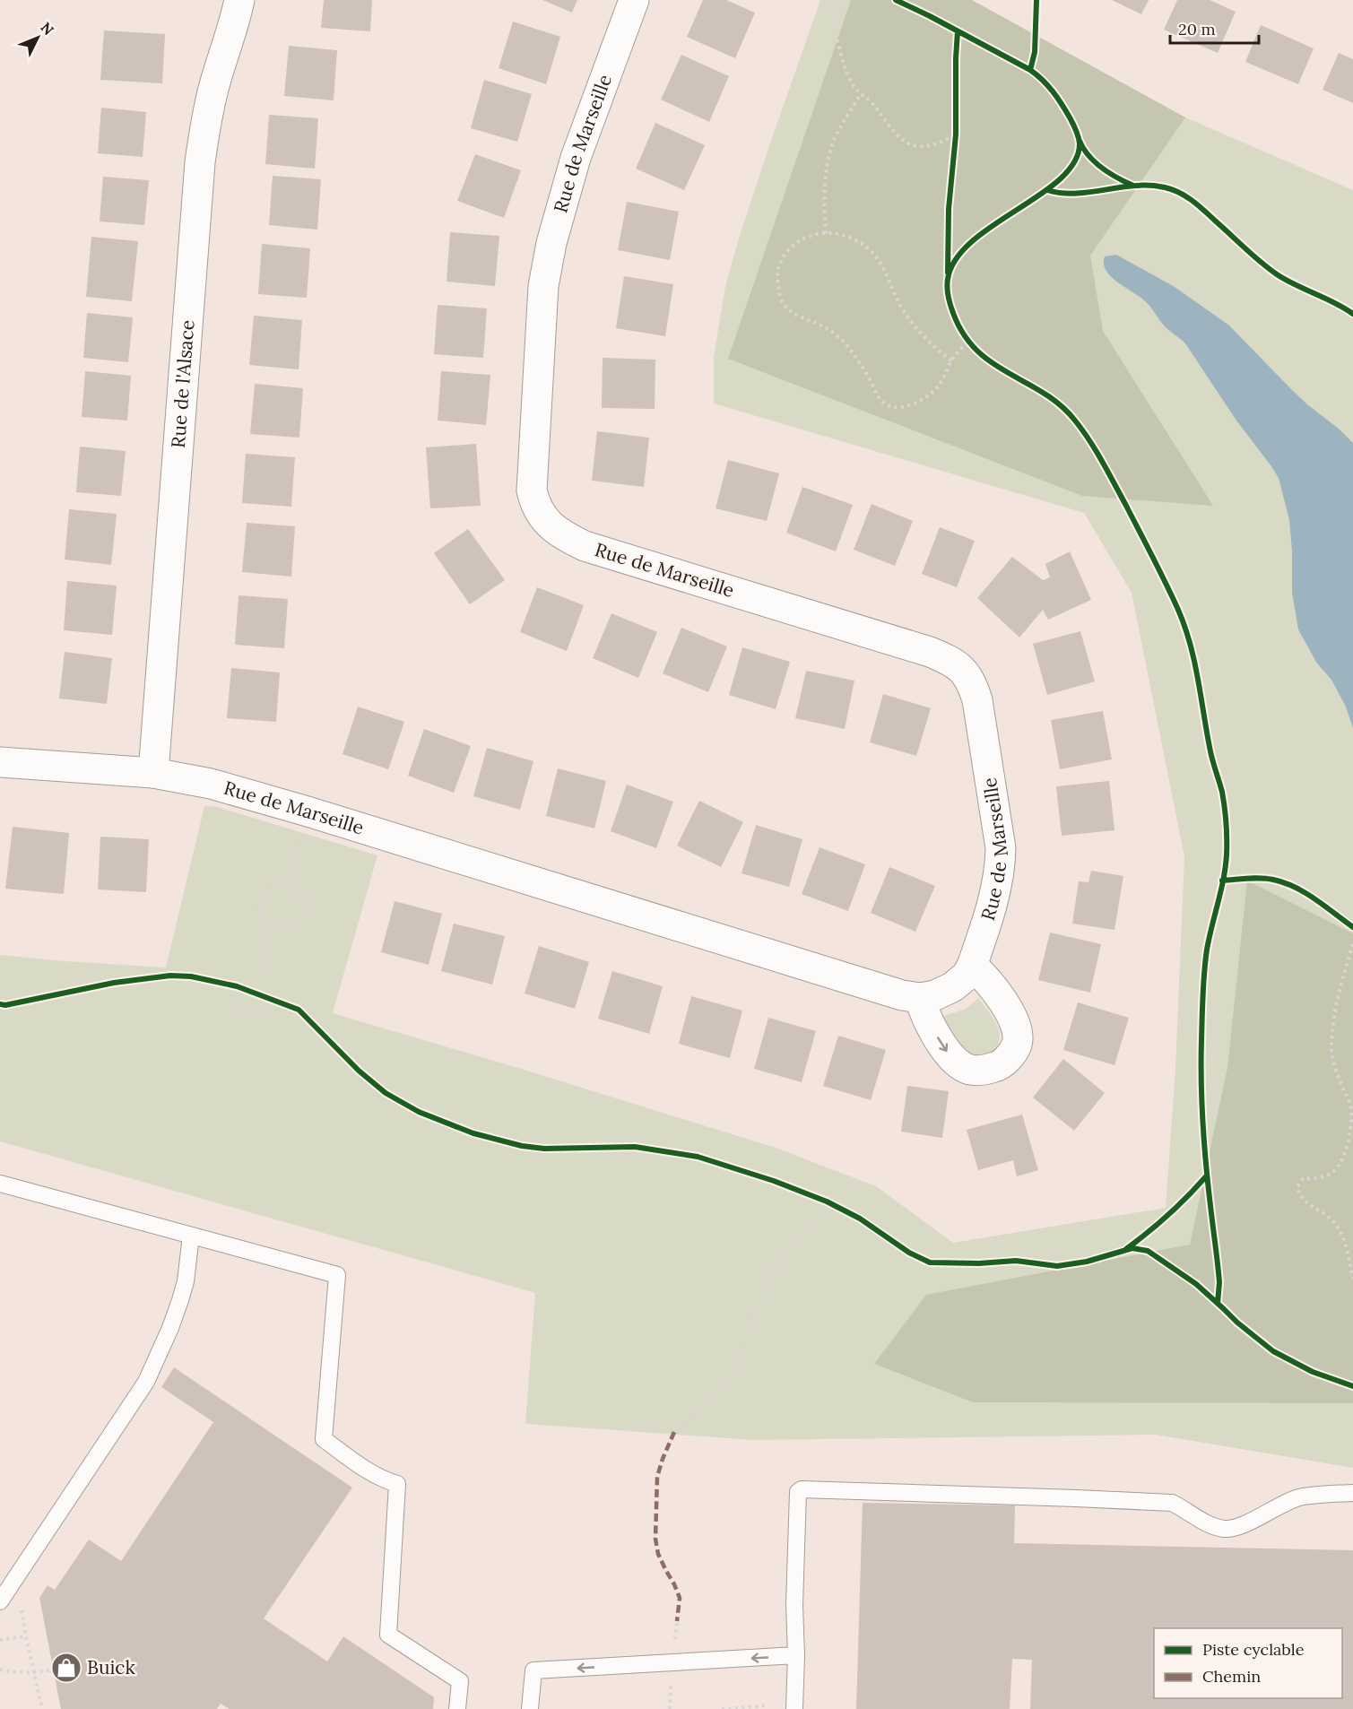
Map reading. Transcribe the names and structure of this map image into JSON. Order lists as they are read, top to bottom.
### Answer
{
  "streets": {
    "street": ["Rue de Marseille", "Rue de l'Alsace"]
  },
  "crossings": [
    ["Rue de Marseille", "Rue de l'Alsace"]
  ],
  "places": {
    "shop": ["Buick"]
  },
  "legend": ["Piste cyclable", "Chemin"],
  "scale_bar": "20 m",
  "north": "top right"
}
